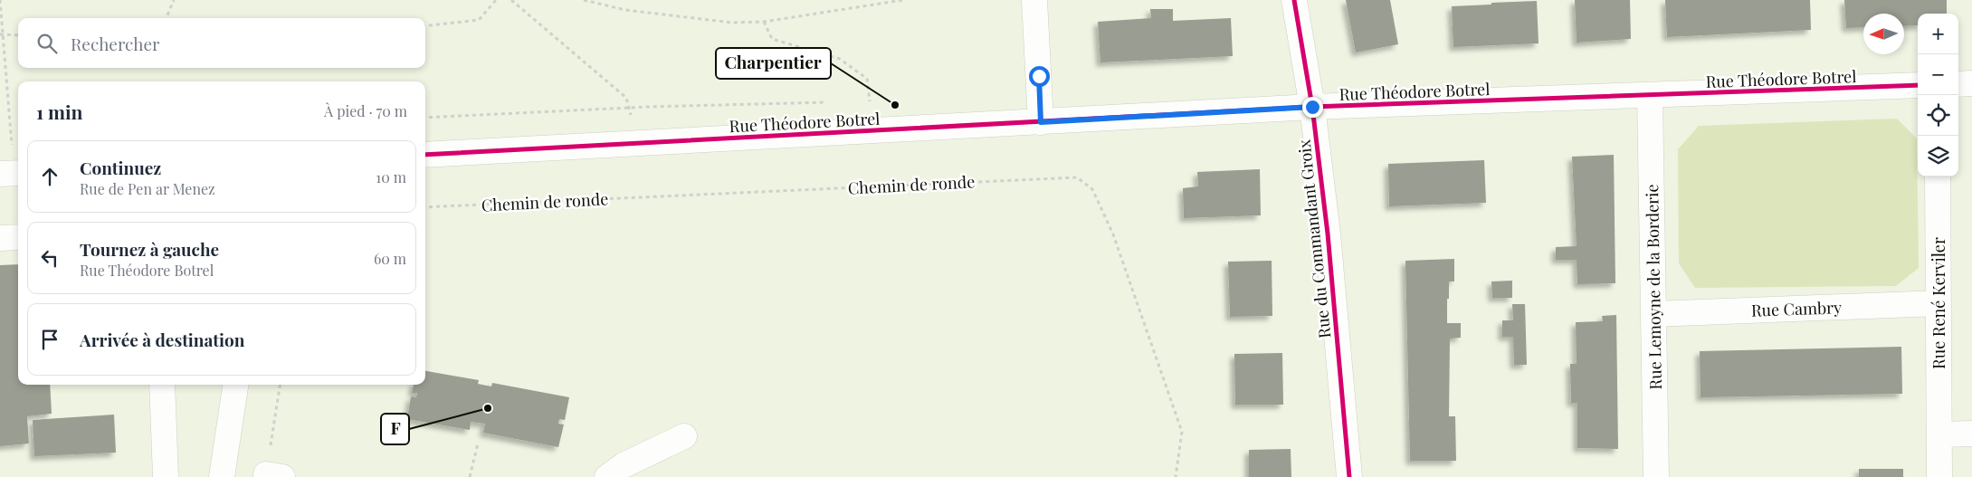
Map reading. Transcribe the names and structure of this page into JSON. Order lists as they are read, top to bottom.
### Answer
{
  "streets": {
    "street": [
      "Rue Théodore Botrel",
      "Rue du Commandant Groix",
      "Rue Lemoyne de la Borderie",
      "Rue René Kerviler",
      "Rue Cambry"
    ],
    "path": ["Chemin de ronde"]
  },
  "crossings": [
    ["Rue Théodore Botrel", "Rue du Commandant Groix"],
    ["Rue Théodore Botrel", "Rue Lemoyne de la Borderie"],
    ["Rue Lemoyne de la Borderie", "Rue Cambry"],
    ["Rue René Kerviler", "Rue Cambry"]
  ],
  "places": ["Charpentier", "F"],
  "north": "left",
  "page": {
    "map_buttons": ["+", "−"],
    "search": "Rechercher",
    "heading": ["1 min", "À pied · 70 m"],
    "list": [
      ["Continuez", "Rue de Pen ar Menez", "10 m"],
      ["Tournez à gauche", "Rue Théodore Botrel", "60 m"],
      "Arrivée à destination"
    ]
  }
}
